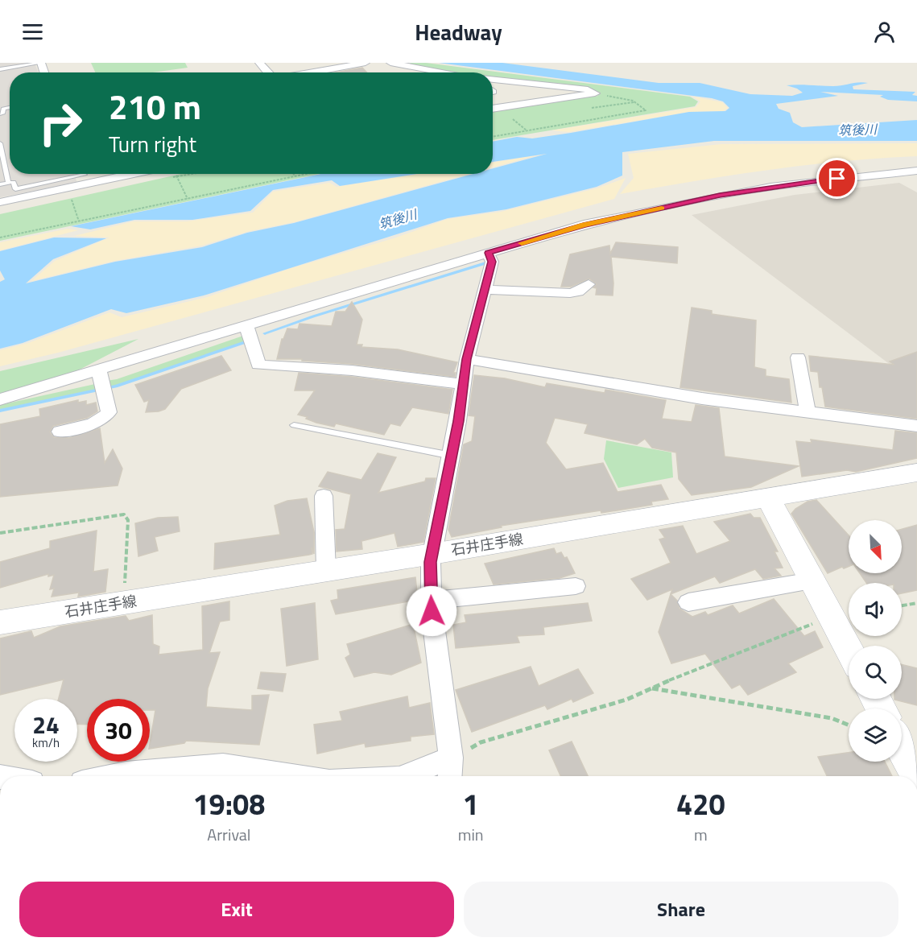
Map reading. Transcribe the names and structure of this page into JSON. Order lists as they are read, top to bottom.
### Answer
{
  "streets": {
    "street": ["石井庄手線"]
  },
  "water": ["筑後川"],
  "north": "bottom right",
  "page": {
    "header": "Headway",
    "turn": ["210 m", "Turn right"],
    "speed": "24 km/h",
    "limit": "30",
    "eta": [
      "19:08",
      "Arrival",
      "1",
      "min",
      "420",
      "m"
    ],
    "buttons": ["Exit", "Share"]
  }
}
